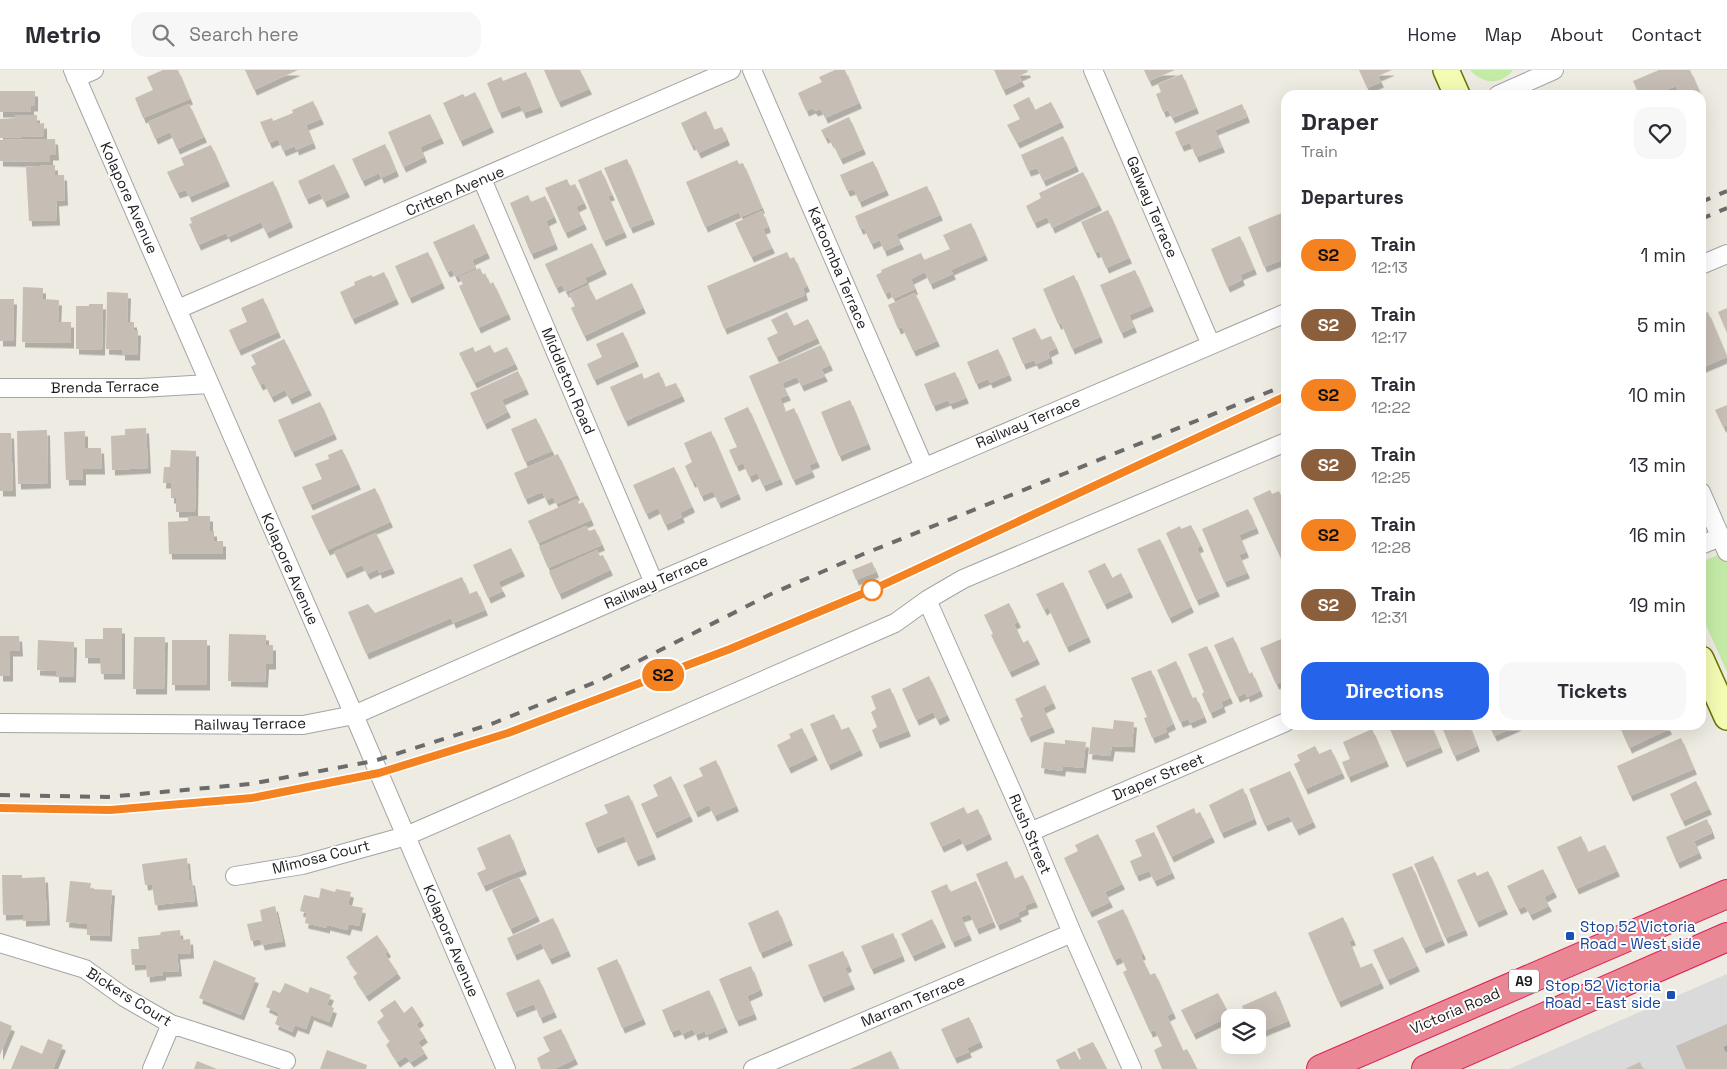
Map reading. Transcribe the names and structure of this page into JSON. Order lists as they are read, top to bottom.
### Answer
{
  "streets": {
    "highway": ["A9", "Victoria Road"],
    "street": [
      "Critten Avenue",
      "Kolapore Avenue",
      "Galway Terrace",
      "Katoomba Terrace",
      "Middleton Road",
      "Brenda Terrace",
      "Railway Terrace",
      "Draper Street",
      "Rush Street",
      "Mimosa Court",
      "Bickers Court",
      "Marram Terrace"
    ]
  },
  "crossings": [
    ["Critten Avenue", "Kolapore Avenue"],
    ["Critten Avenue", "Middleton Road"],
    ["Kolapore Avenue", "Brenda Terrace"],
    ["Kolapore Avenue", "Railway Terrace"],
    ["Kolapore Avenue", "Mimosa Court"],
    ["Galway Terrace", "Railway Terrace"],
    ["Katoomba Terrace", "Railway Terrace"],
    ["Middleton Road", "Railway Terrace"],
    ["Draper Street", "Rush Street"],
    ["Rush Street", "Marram Terrace"]
  ],
  "places": {
    "transit": ["Stop 52 Victoria Road - West side", "Stop 52 Victoria Road - East side"]
  },
  "page": {
    "header": "Metrio",
    "search": "Search here",
    "nav": [
      "Home",
      "Map",
      "About",
      "Contact"
    ],
    "on_map": "S2",
    "heading": [
      ["Draper", "Train"],
      "Departures"
    ],
    "list": [
      {
        "mark": "S2",
        "name": "Train",
        "note": "12:13",
        "value": "1 min"
      },
      {
        "mark": "S2",
        "name": "Train",
        "note": "12:17",
        "value": "5 min"
      },
      {
        "mark": "S2",
        "name": "Train",
        "note": "12:22",
        "value": "10 min"
      },
      {
        "mark": "S2",
        "name": "Train",
        "note": "12:25",
        "value": "13 min"
      },
      {
        "mark": "S2",
        "name": "Train",
        "note": "12:28",
        "value": "16 min"
      },
      {
        "mark": "S2",
        "name": "Train",
        "note": "12:31",
        "value": "19 min"
      }
    ],
    "buttons": ["Directions", "Tickets"]
  }
}
